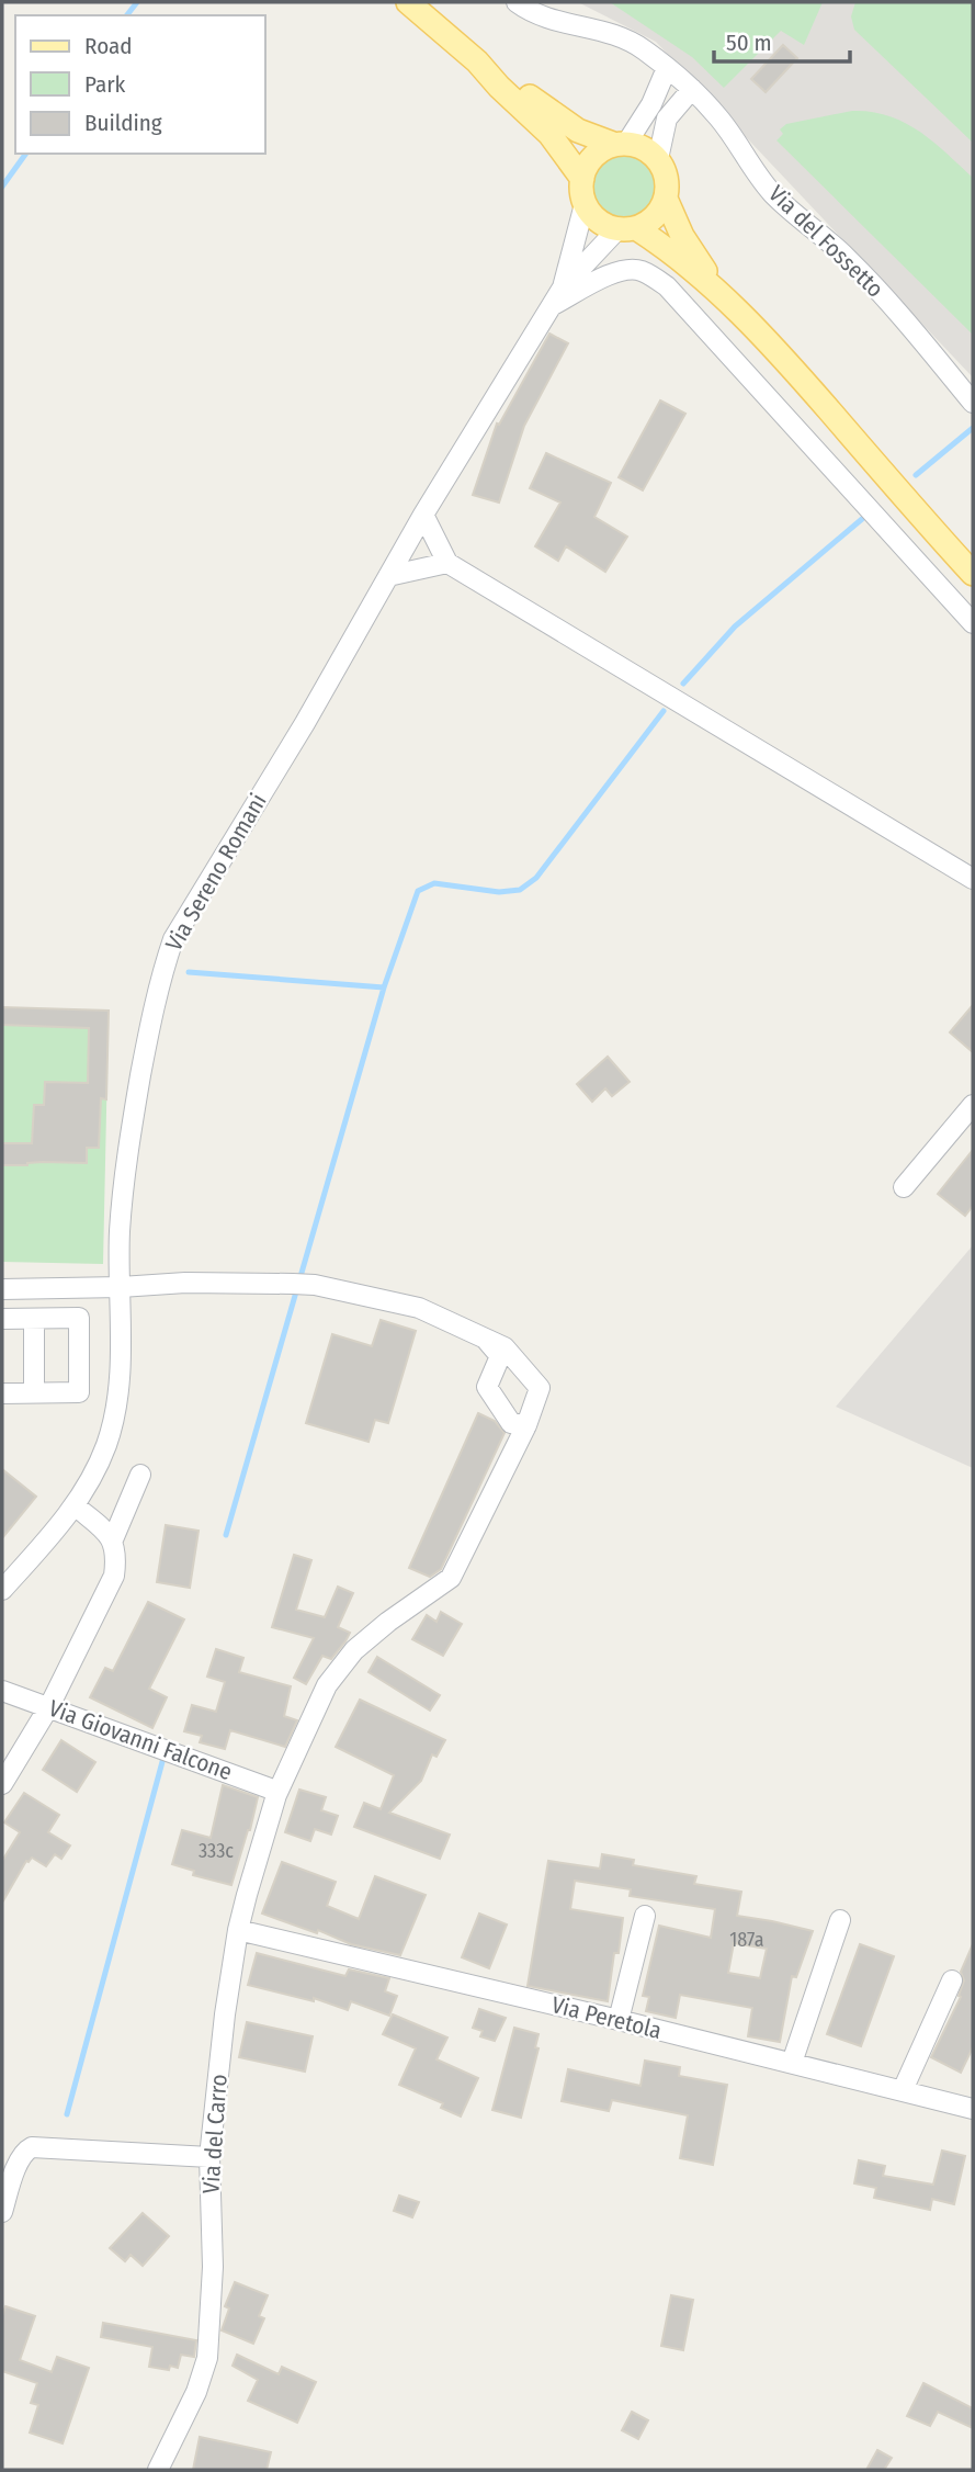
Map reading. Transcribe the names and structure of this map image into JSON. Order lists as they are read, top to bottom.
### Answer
{
  "streets": {
    "street": [
      "Via del Fossetto",
      "Via Sereno Romani",
      "Via Giovanni Falcone",
      "Via Peretola",
      "Via del Carro"
    ]
  },
  "crossings": [
    ["Via Giovanni Falcone", "Via del Carro"],
    ["Via Peretola", "Via del Carro"]
  ],
  "house_numbers": ["333c", "187a"],
  "legend": ["Road", "Park", "Building"],
  "scale_bar": "50 m"
}
